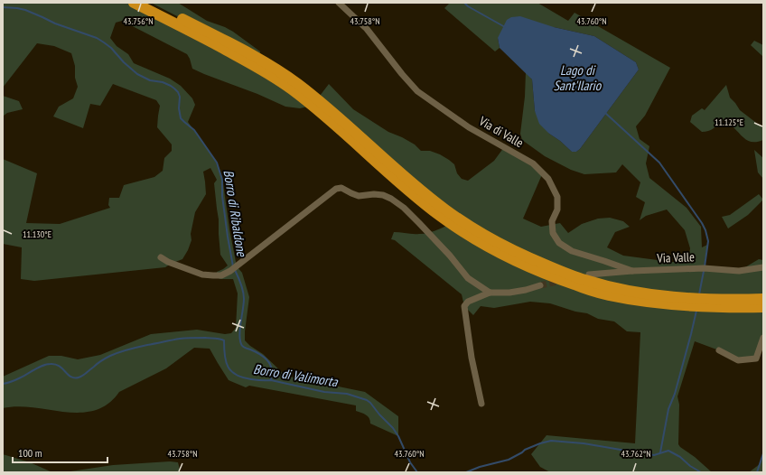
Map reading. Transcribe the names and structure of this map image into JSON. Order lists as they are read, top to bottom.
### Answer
{
  "streets": {
    "street": ["Via di Valle", "Via Valle"]
  },
  "crossings": [
    ["Via di Valle", "Via Valle"]
  ],
  "water": ["Lago di Sant'Ilario", "Borro di Ribaldone", "Borro di Valimorta"],
  "scale_bar": "100 m",
  "coordinates": [
    "43.758°N",
    "43.760°N",
    "43.756°N",
    "11.125°E",
    "11.130°E",
    "43.762°N"
  ]
}
